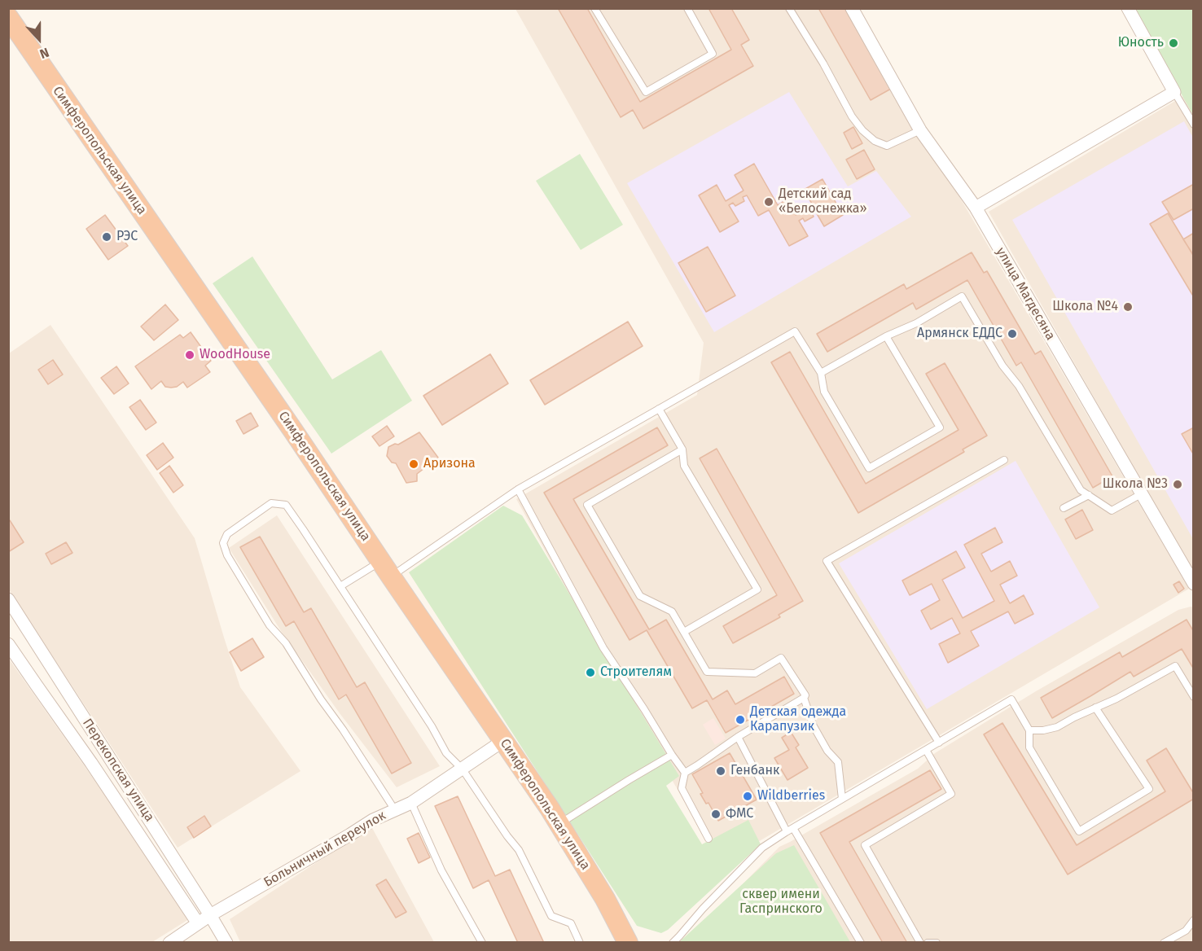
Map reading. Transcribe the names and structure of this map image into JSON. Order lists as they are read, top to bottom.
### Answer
{
  "streets": {
    "highway": ["Симферопольская улица"],
    "street": ["улица Магдесяна", "Перекопская улица", "Больничный переулок"]
  },
  "crossings": [
    ["Симферопольская улица", "Больничный переулок"],
    ["Перекопская улица", "Больничный переулок"]
  ],
  "parks": ["сквер имени Гаспринского"],
  "places": [
    "Юность",
    "Детский сад «Белоснежка»",
    "РЭС",
    "Школа №4",
    "Армянск ЕДДС",
    "WoodHouse",
    "Аризона",
    "Школа №3",
    "Строителям",
    "Детская одежда Карапузик",
    "Генбанк",
    "Wildberries",
    "ФМС"
  ],
  "north": "bottom"
}
